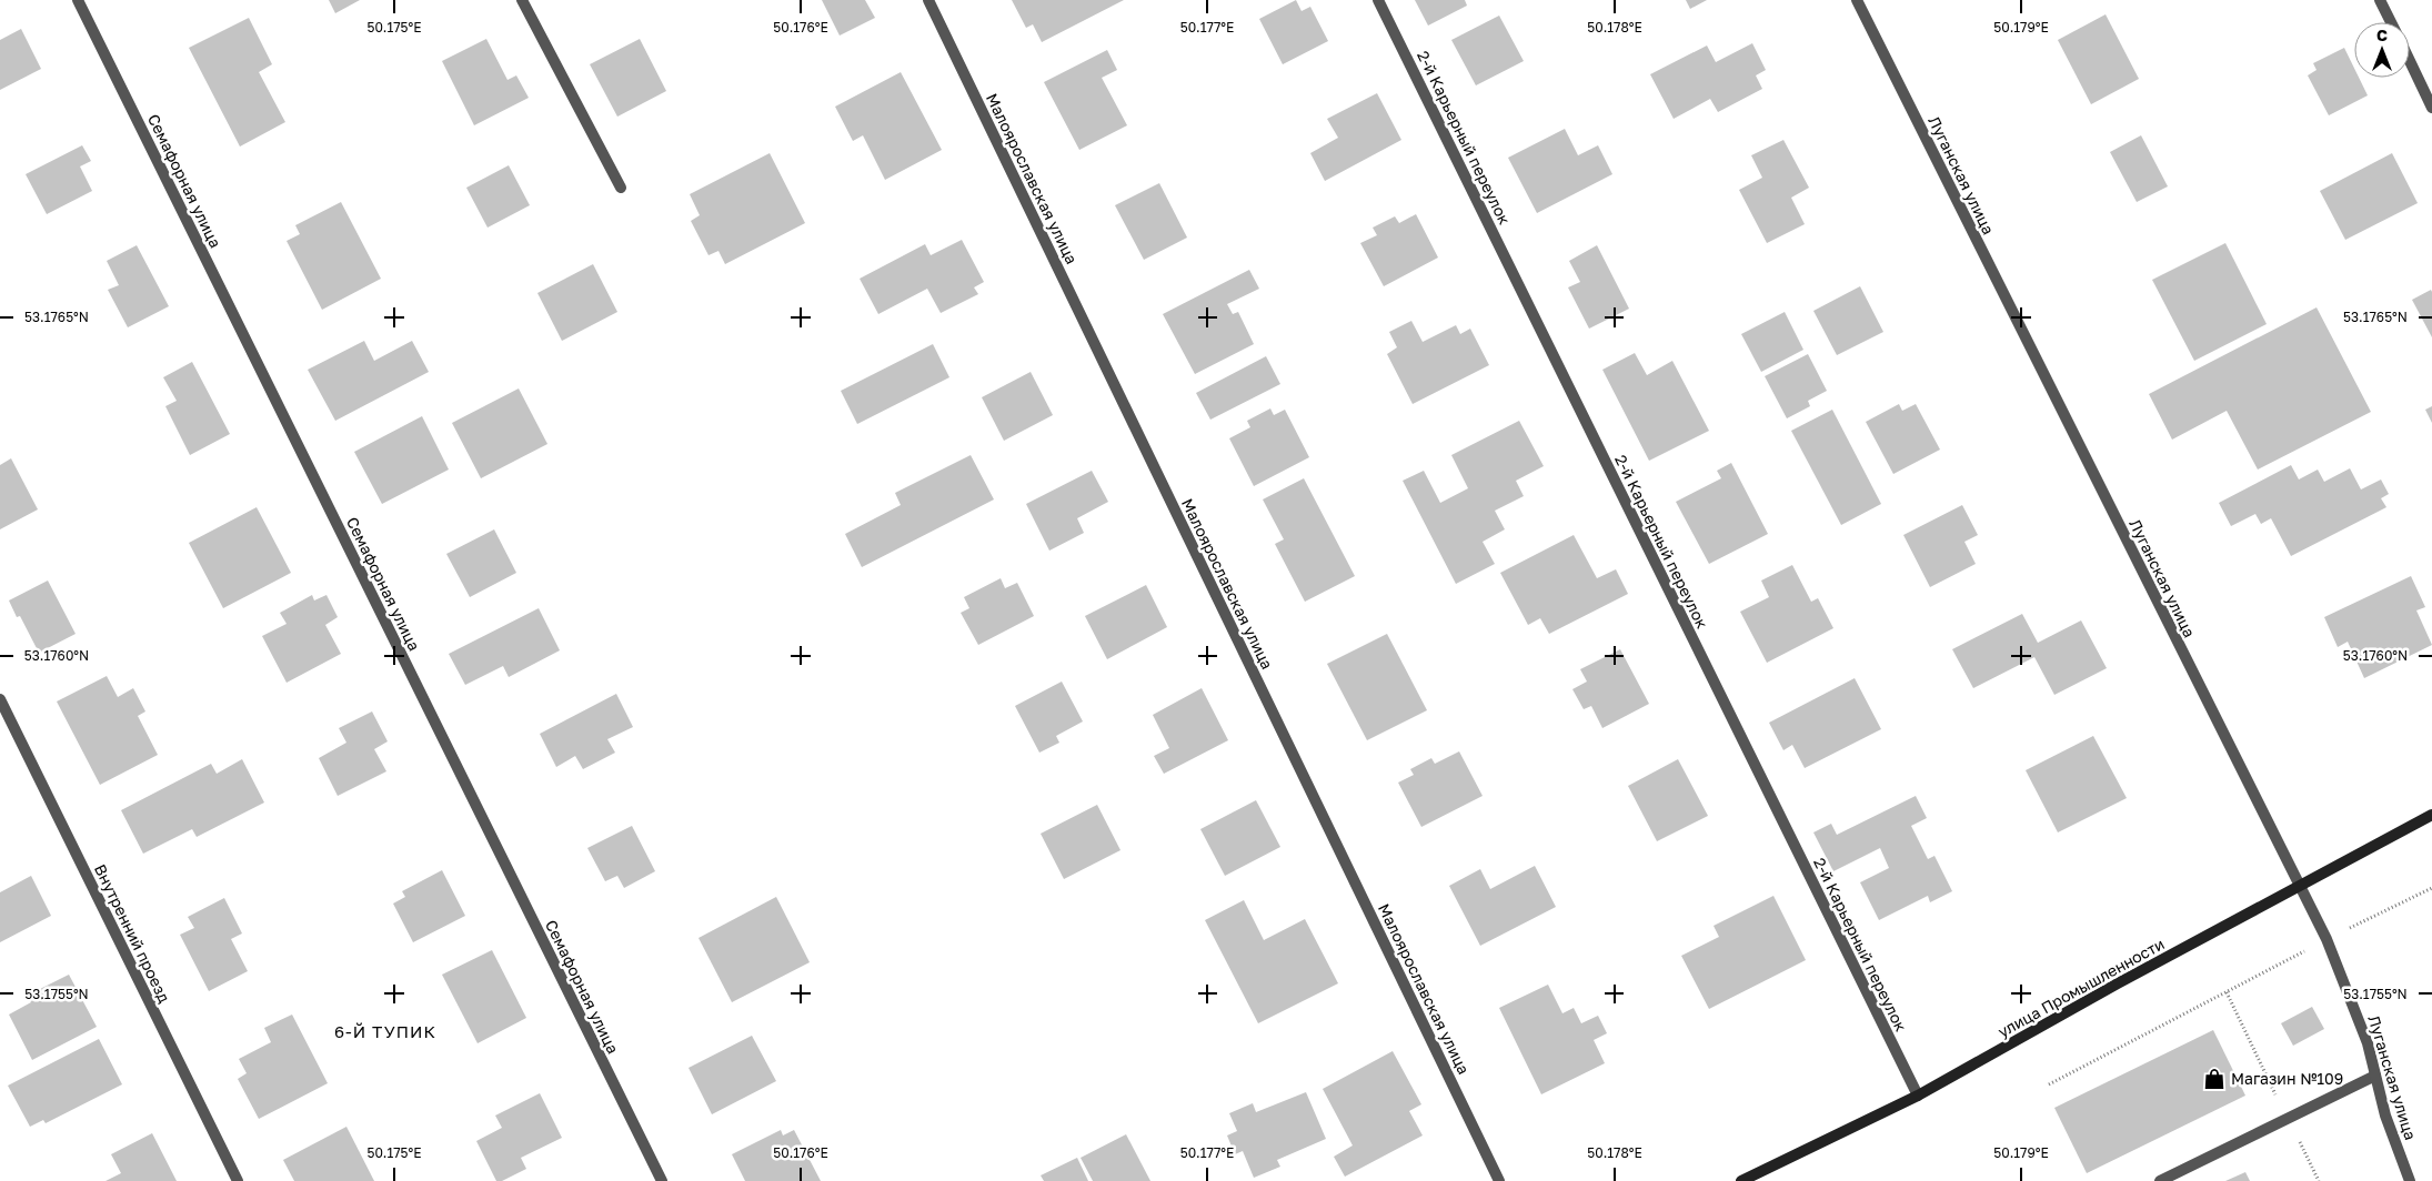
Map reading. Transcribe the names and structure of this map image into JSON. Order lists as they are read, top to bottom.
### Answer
{
  "streets": {
    "main road": ["улица Промышленности"],
    "street": [
      "2-й Карьерный переулок",
      "Луганская улица",
      "Малоярославская улица",
      "Семафорная улица",
      "Внутренний проезд"
    ]
  },
  "crossings": [
    ["2-й Карьерный переулок", "улица Промышленности"],
    ["Луганская улица", "улица Промышленности"]
  ],
  "districts": ["6-Й ТУПИК"],
  "places": {
    "shop": ["Магазин №109"]
  },
  "north": "top",
  "coordinates": [
    "50.175°E",
    "50.176°E",
    "50.177°E",
    "50.178°E",
    "50.179°E",
    "53.1765°N",
    "53.1760°N",
    "53.1755°N"
  ]
}
